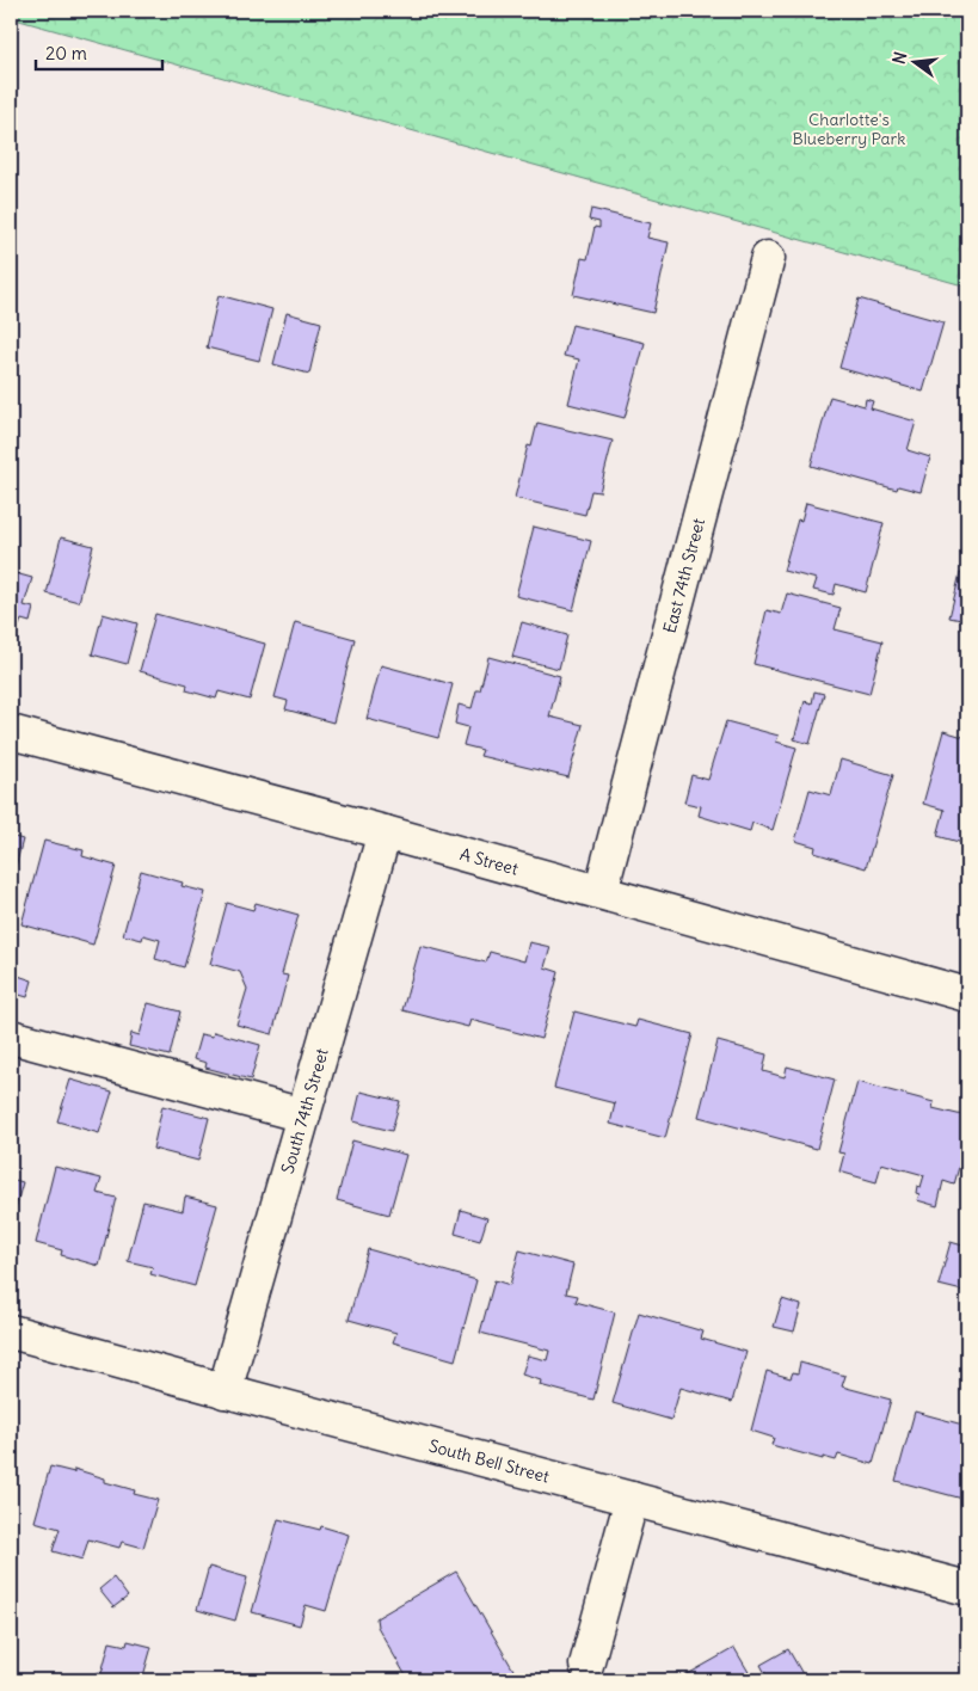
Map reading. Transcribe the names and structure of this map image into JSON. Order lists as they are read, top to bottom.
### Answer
{
  "streets": {
    "street": [
      "East 74th Street",
      "A Street",
      "South 74th Street",
      "South Bell Street"
    ]
  },
  "crossings": [
    ["East 74th Street", "A Street"],
    ["A Street", "South 74th Street"],
    ["South 74th Street", "South Bell Street"]
  ],
  "parks": ["Charlotte's Blueberry Park"],
  "scale_bar": "20 m",
  "north": "left"
}
